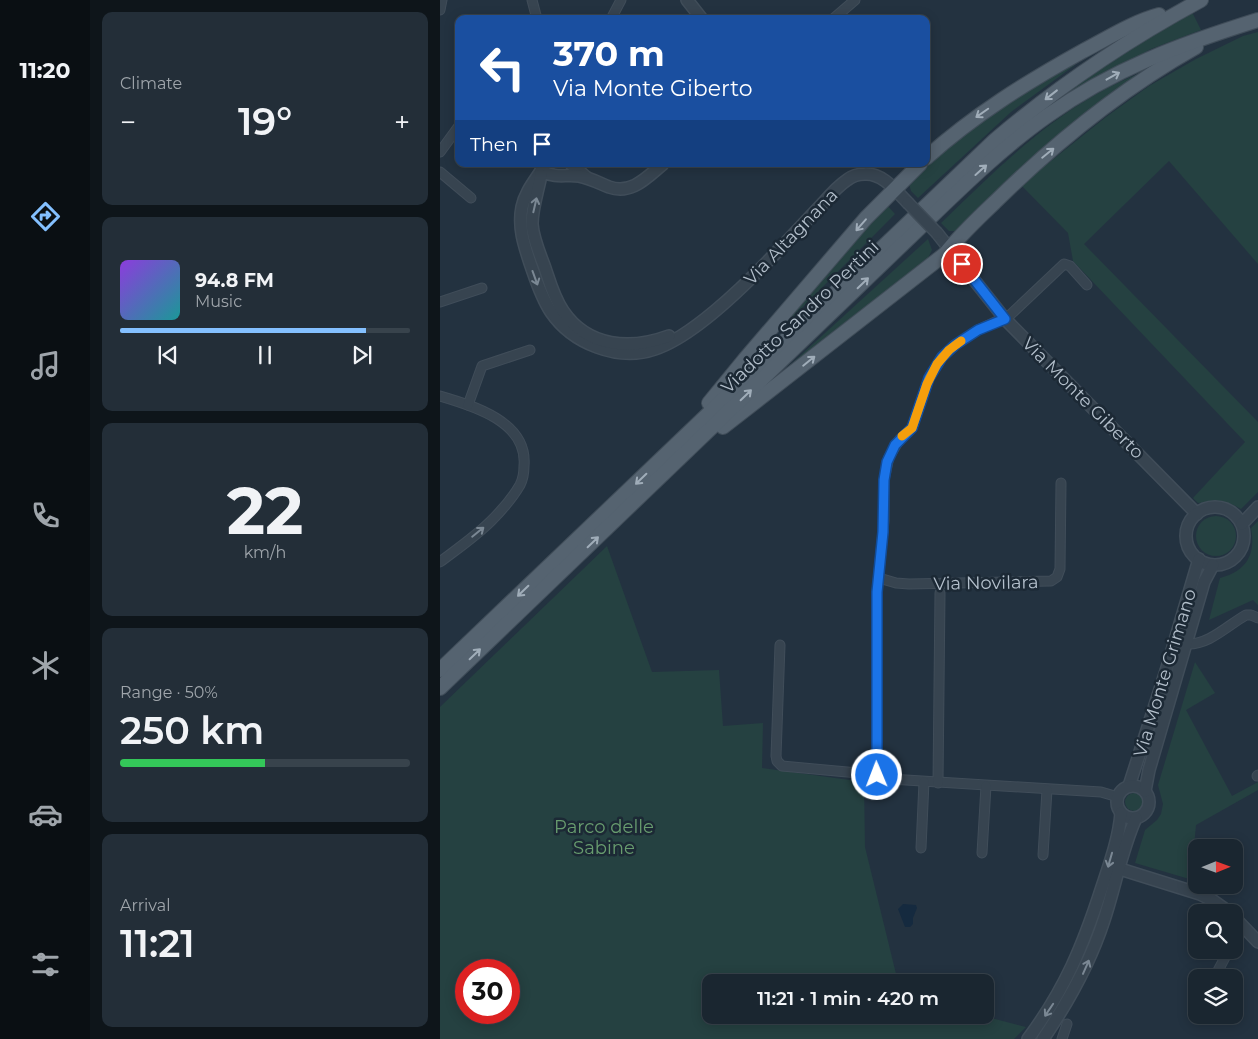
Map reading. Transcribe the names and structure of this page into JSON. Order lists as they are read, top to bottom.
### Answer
{
  "streets": {
    "main road": ["Viadotto Sandro Pertini"],
    "street": [
      "Via Altagnana",
      "Via Monte Giberto",
      "Via Novilara",
      "Via Monte Grimano"
    ]
  },
  "crossings": [
    ["Via Altagnana", "Via Monte Giberto"],
    ["Via Monte Giberto", "Via Monte Grimano"]
  ],
  "parks": ["Parco delle Sabine"],
  "north": "right",
  "page": {
    "tabs": "11:20",
    "tile": [
      "Climate",
      ["22", "km/h"],
      ["Range · 50%", "250 km"],
      ["Arrival", "11:21"]
    ],
    "turn": ["370 m", "Via Monte Giberto"],
    "heat": ["−", "19°", "+"],
    "then": "Then",
    "song": ["94.8 FM", "Music"],
    "limit": "30",
    "trip": "11:21 · 1 min · 420 m"
  }
}
